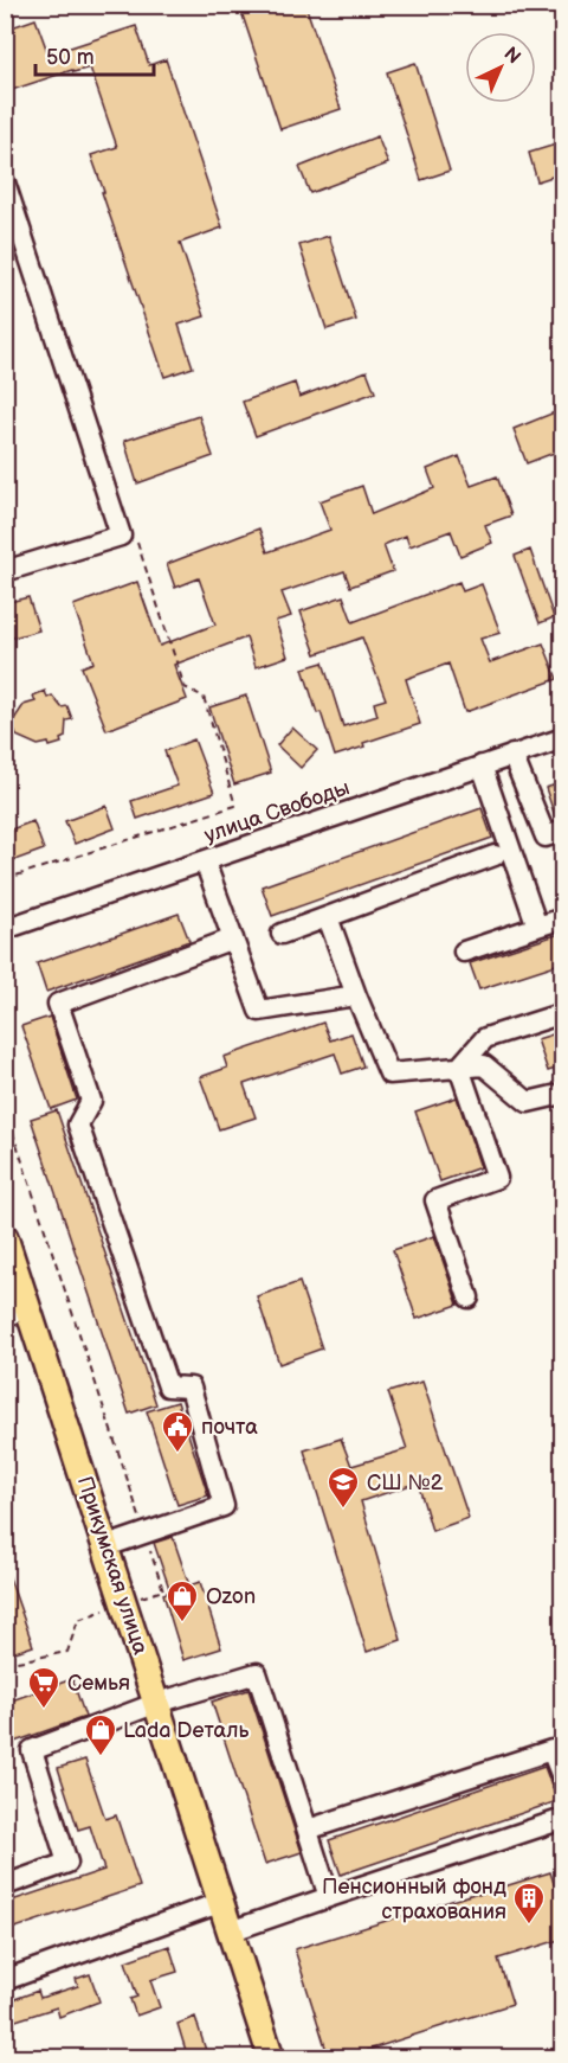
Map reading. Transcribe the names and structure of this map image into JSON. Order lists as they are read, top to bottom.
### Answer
{
  "streets": {
    "main road": ["Прикумская улица"],
    "street": ["улица Свободы"]
  },
  "places": {
    "public building": ["почта"],
    "school or university": ["СШ №2"],
    "shop": ["Ozon", "Lada Dеталь"],
    "supermarket": ["Семья"],
    "building": ["Пенсионный фонд страхования"]
  },
  "scale_bar": "50 m",
  "north": "top right"
}
